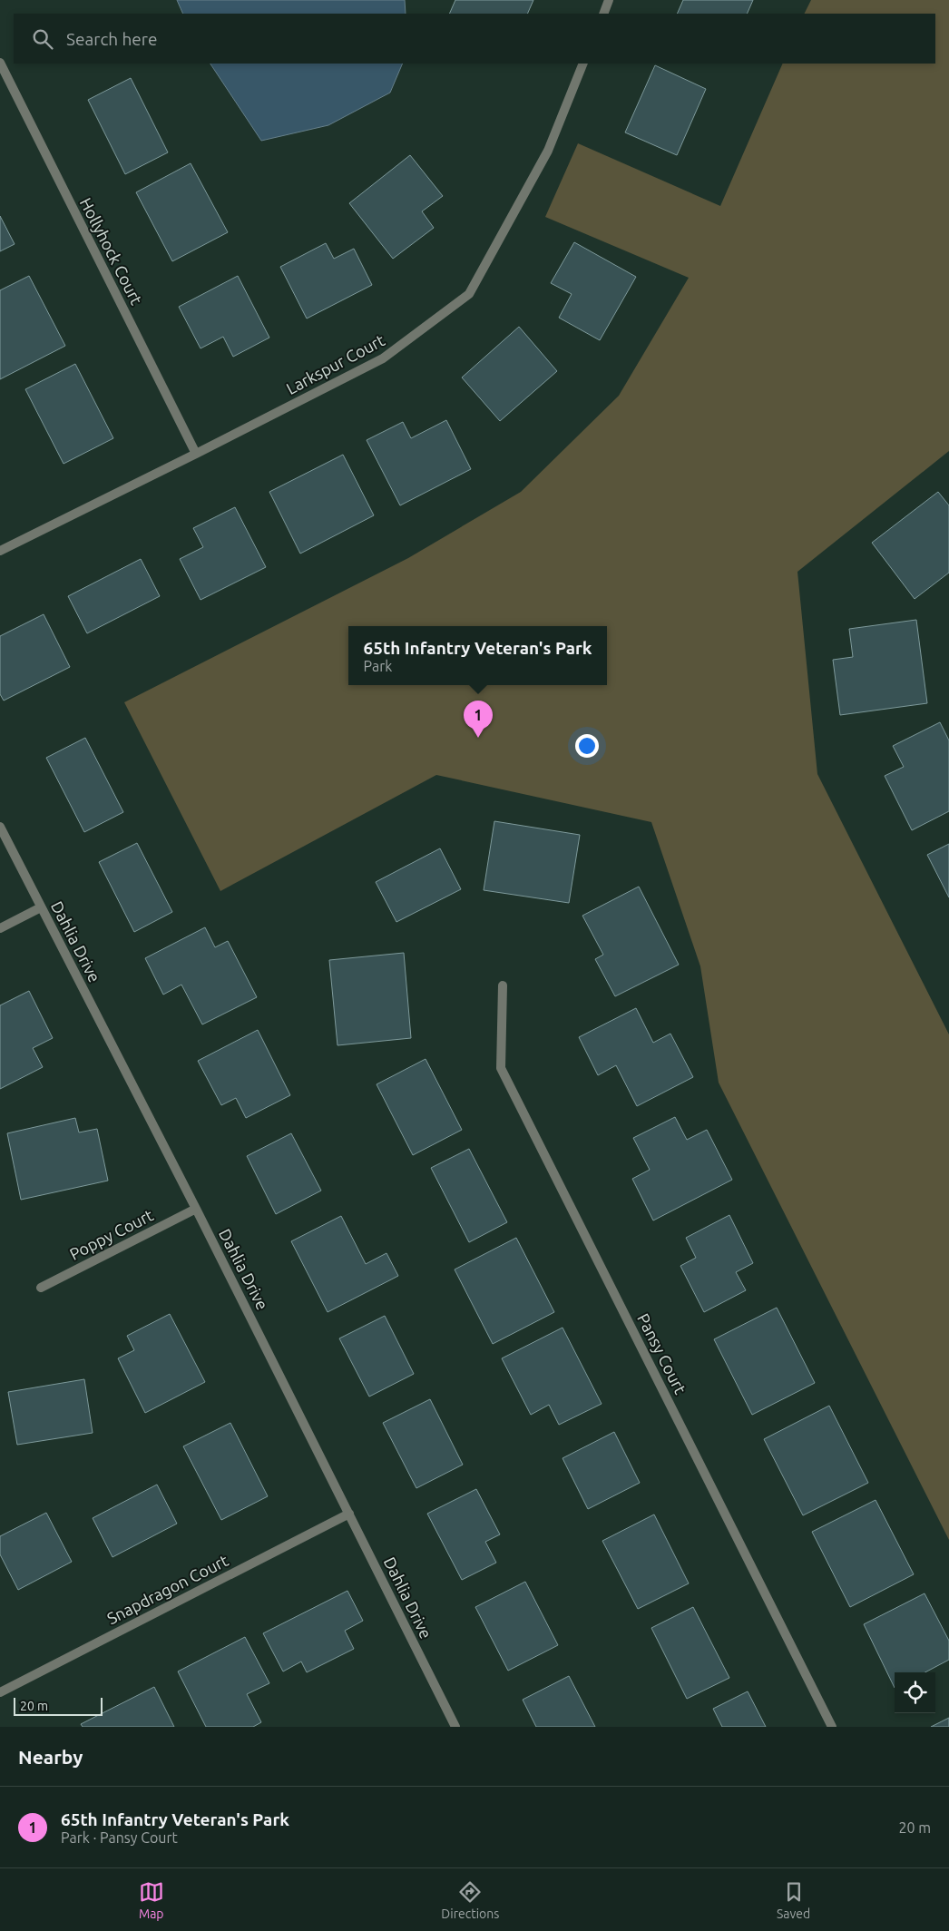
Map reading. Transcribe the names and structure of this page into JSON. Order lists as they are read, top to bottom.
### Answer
{
  "streets": {
    "street": [
      "Hollyhock Court",
      "Larkspur Court",
      "Dahlia Drive",
      "Poppy Court",
      "Pansy Court",
      "Snapdragon Court"
    ]
  },
  "crossings": [
    ["Hollyhock Court", "Larkspur Court"],
    ["Dahlia Drive", "Poppy Court"],
    ["Dahlia Drive", "Snapdragon Court"]
  ],
  "scale_bar": "20 m",
  "page": {
    "search": "Search here",
    "popup": ["65th Infantry Veteran's Park", "Park"],
    "pins": "1",
    "scale": "20 m",
    "heading": "Nearby",
    "list": [
      {
        "mark": "1",
        "name": "65th Infantry Veteran's Park",
        "note": "Park · Pansy Court",
        "value": "20 m"
      }
    ],
    "nav": ["Map", "Directions", "Saved"]
  }
}
